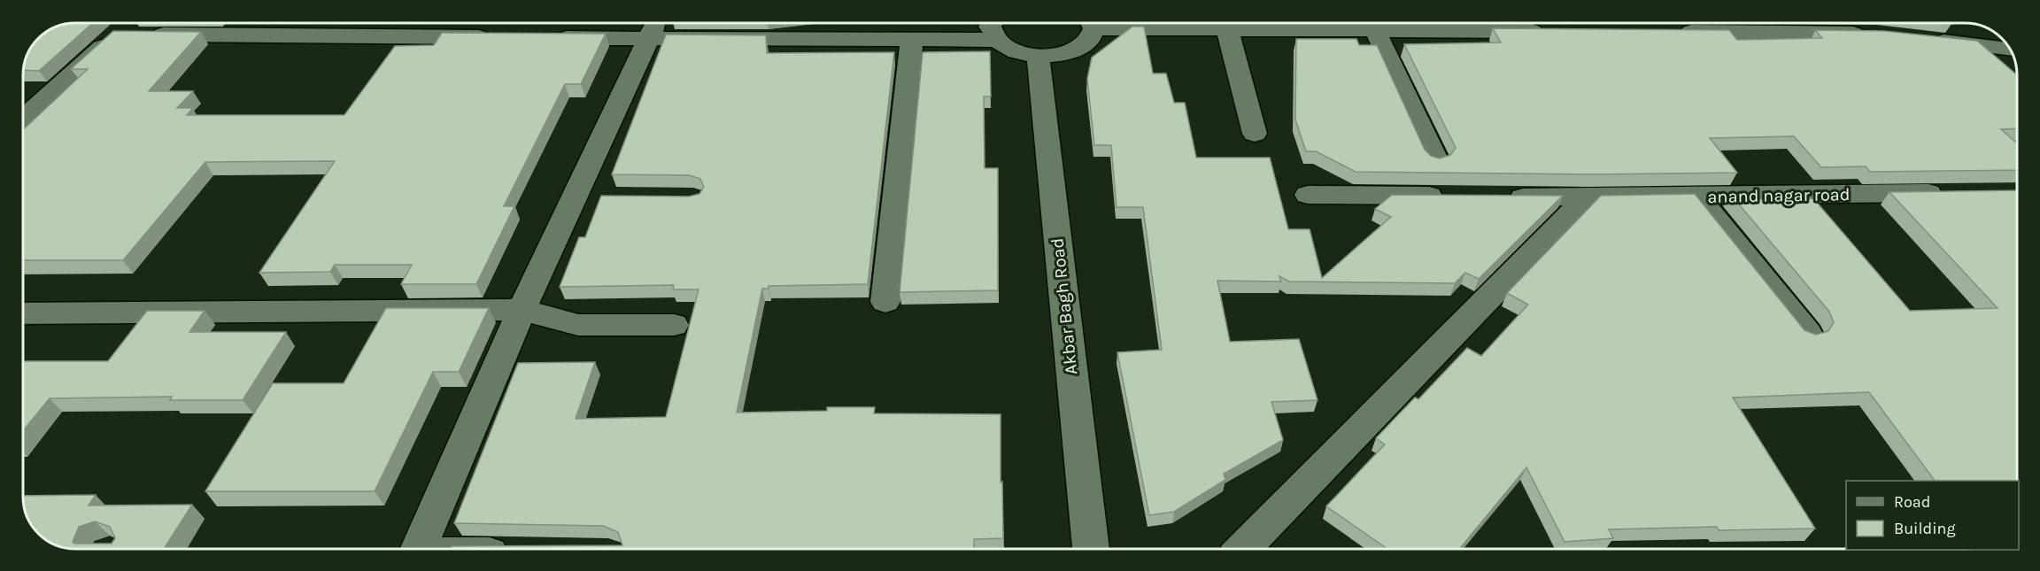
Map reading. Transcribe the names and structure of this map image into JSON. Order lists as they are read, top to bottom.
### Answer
{
  "streets": {
    "street": ["anand nagar road", "Akbar Bagh Road"]
  },
  "legend": ["Road", "Building"]
}
